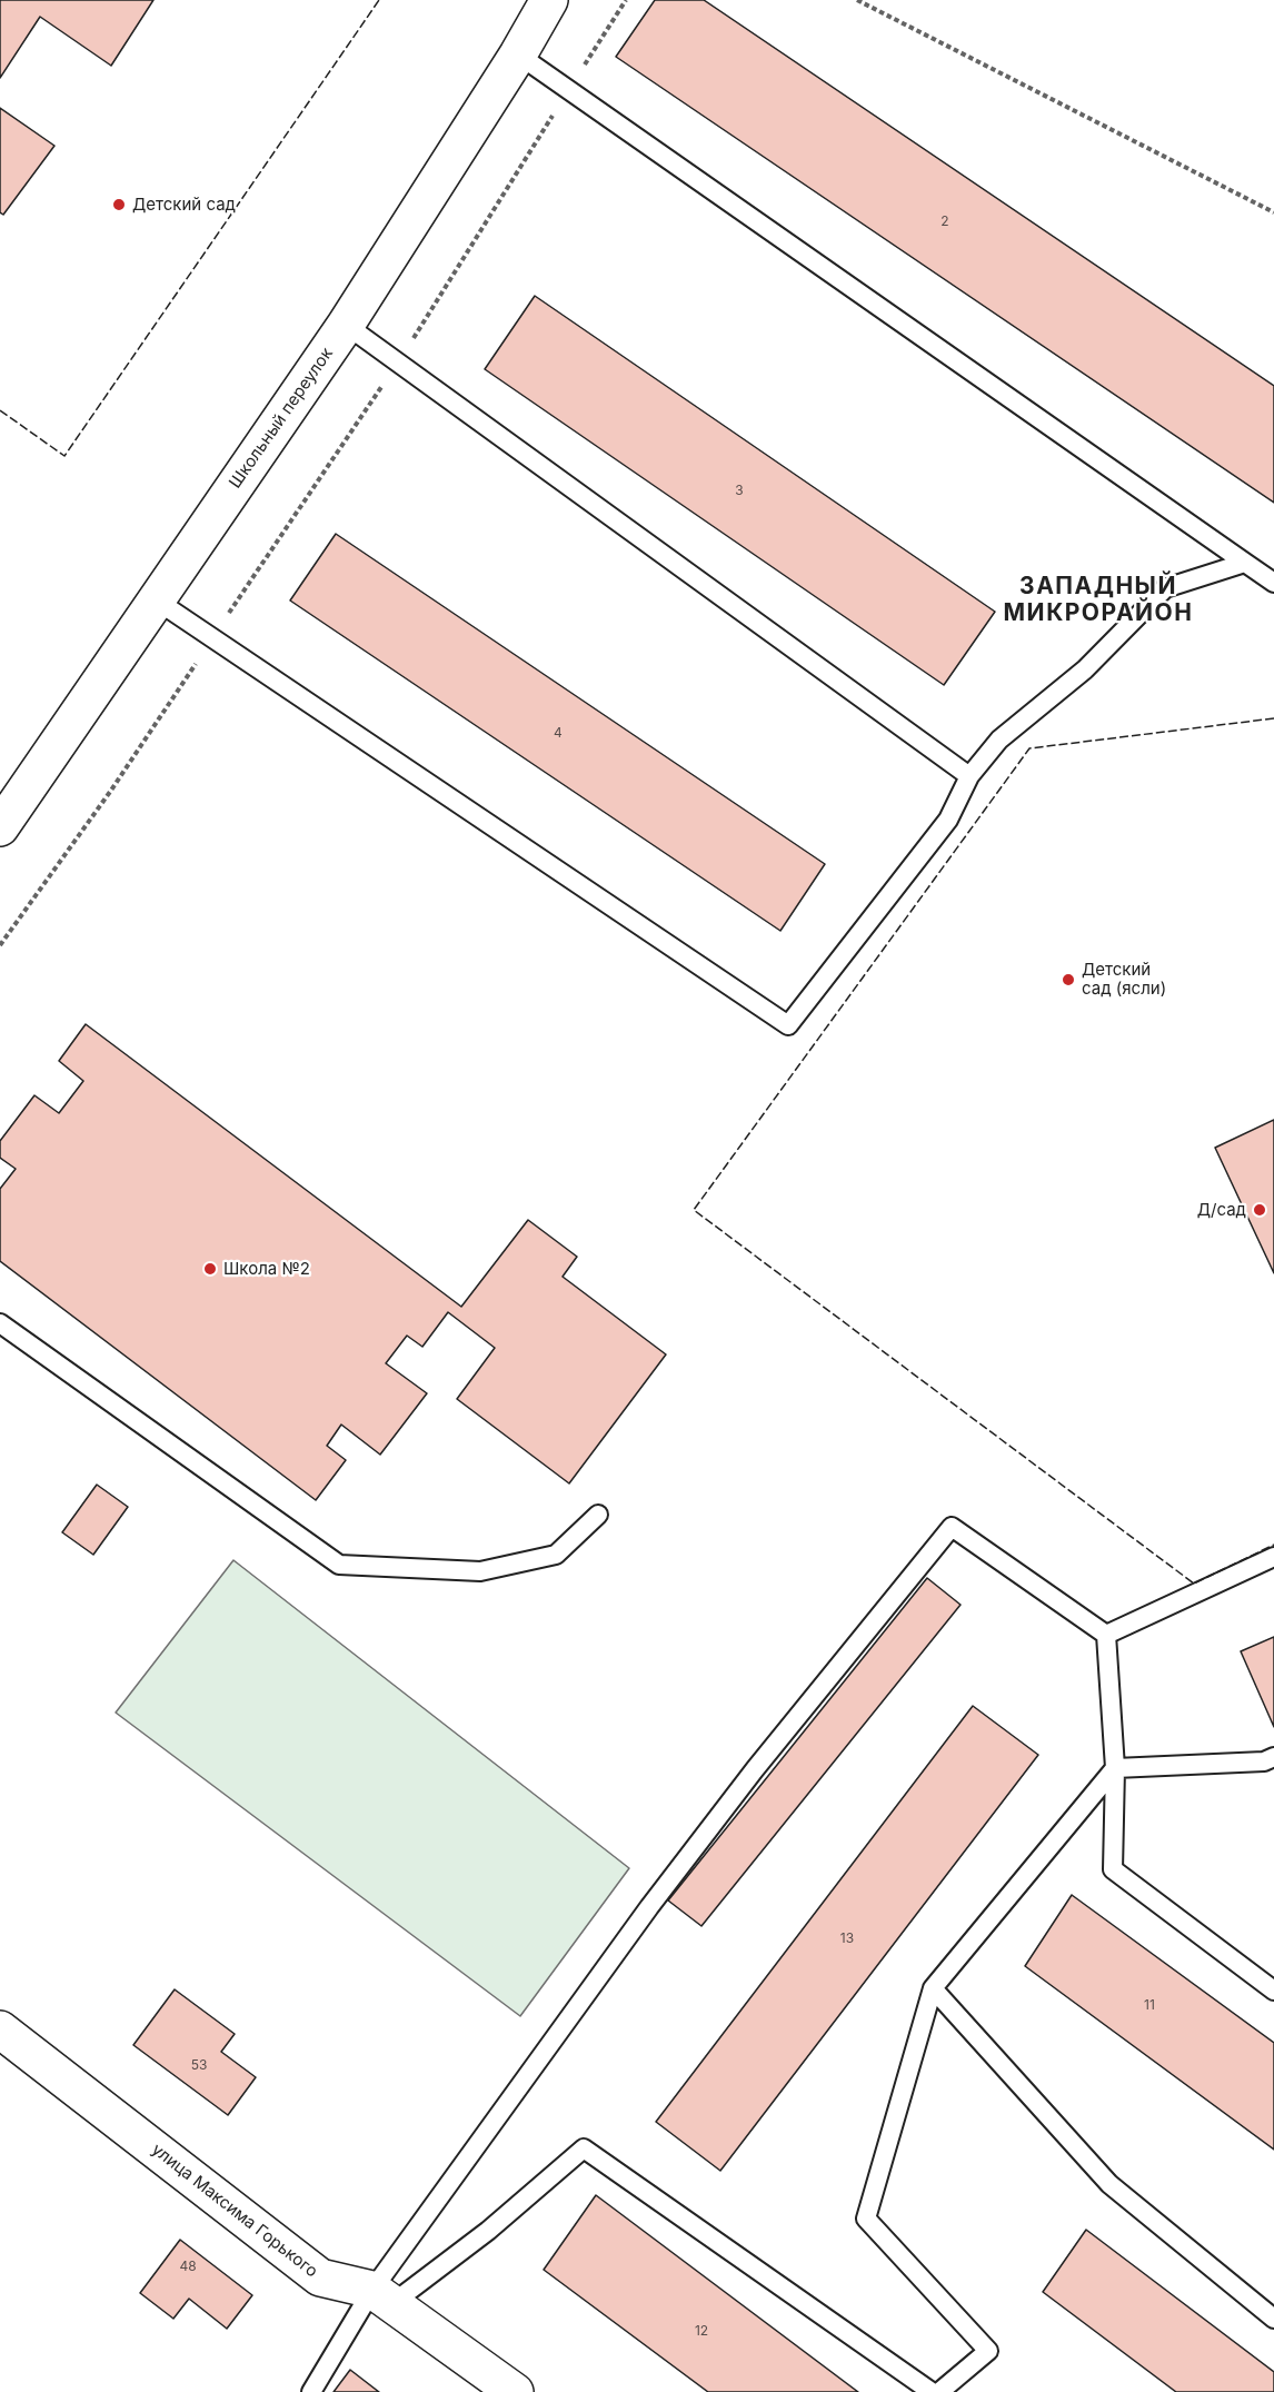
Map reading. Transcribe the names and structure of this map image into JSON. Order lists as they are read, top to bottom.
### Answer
{
  "streets": {
    "street": ["Школьный переулок", "улица Максима Горького"]
  },
  "districts": ["ЗАПАДНЫЙ МИКРОРАЙОН"],
  "places": [
    "Детский сад",
    "Детский сад (ясли)",
    "Д/сад",
    "Школа №2"
  ],
  "house_numbers": [
    "2",
    "3",
    "4",
    "13",
    "11",
    "53",
    "48",
    "12"
  ]
}
